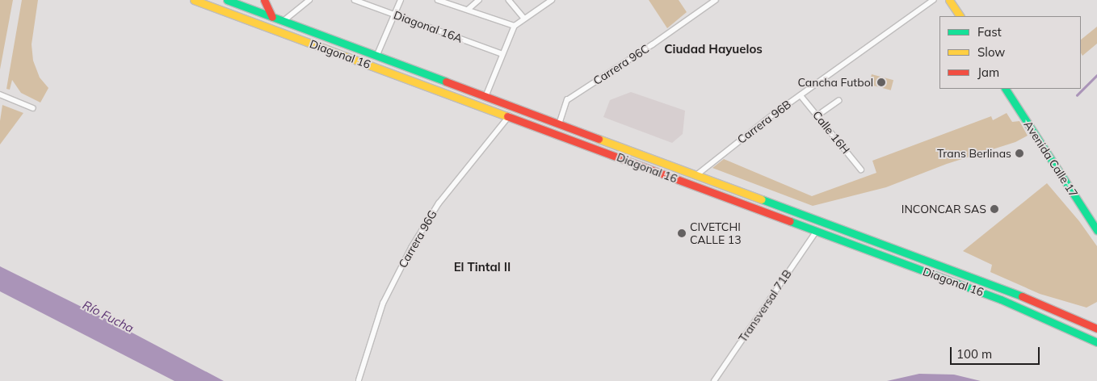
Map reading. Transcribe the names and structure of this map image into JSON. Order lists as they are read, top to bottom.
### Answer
{
  "streets": {
    "main road": ["Diagonal 16", "Avenida Calle 17"],
    "street": [
      "Diagonal 16A",
      "Carrera 96C",
      "Carrera 96B",
      "Calle 16H",
      "Carrera 96G",
      "Transversal 71B"
    ]
  },
  "crossings": [
    ["Diagonal 16", "Carrera 96C"],
    ["Diagonal 16", "Carrera 96B"],
    ["Diagonal 16", "Carrera 96G"],
    ["Diagonal 16", "Transversal 71B"],
    ["Carrera 96B", "Calle 16H"]
  ],
  "districts": ["Ciudad Hayuelos", "El Tintal II"],
  "water": ["Río Fucha"],
  "places": [
    "Cancha Futbol",
    "Trans Berlinas",
    "INCONCAR SAS",
    "CIVETCHI CALLE 13"
  ],
  "legend": ["Fast", "Slow", "Jam"],
  "scale_bar": "100 m"
}
